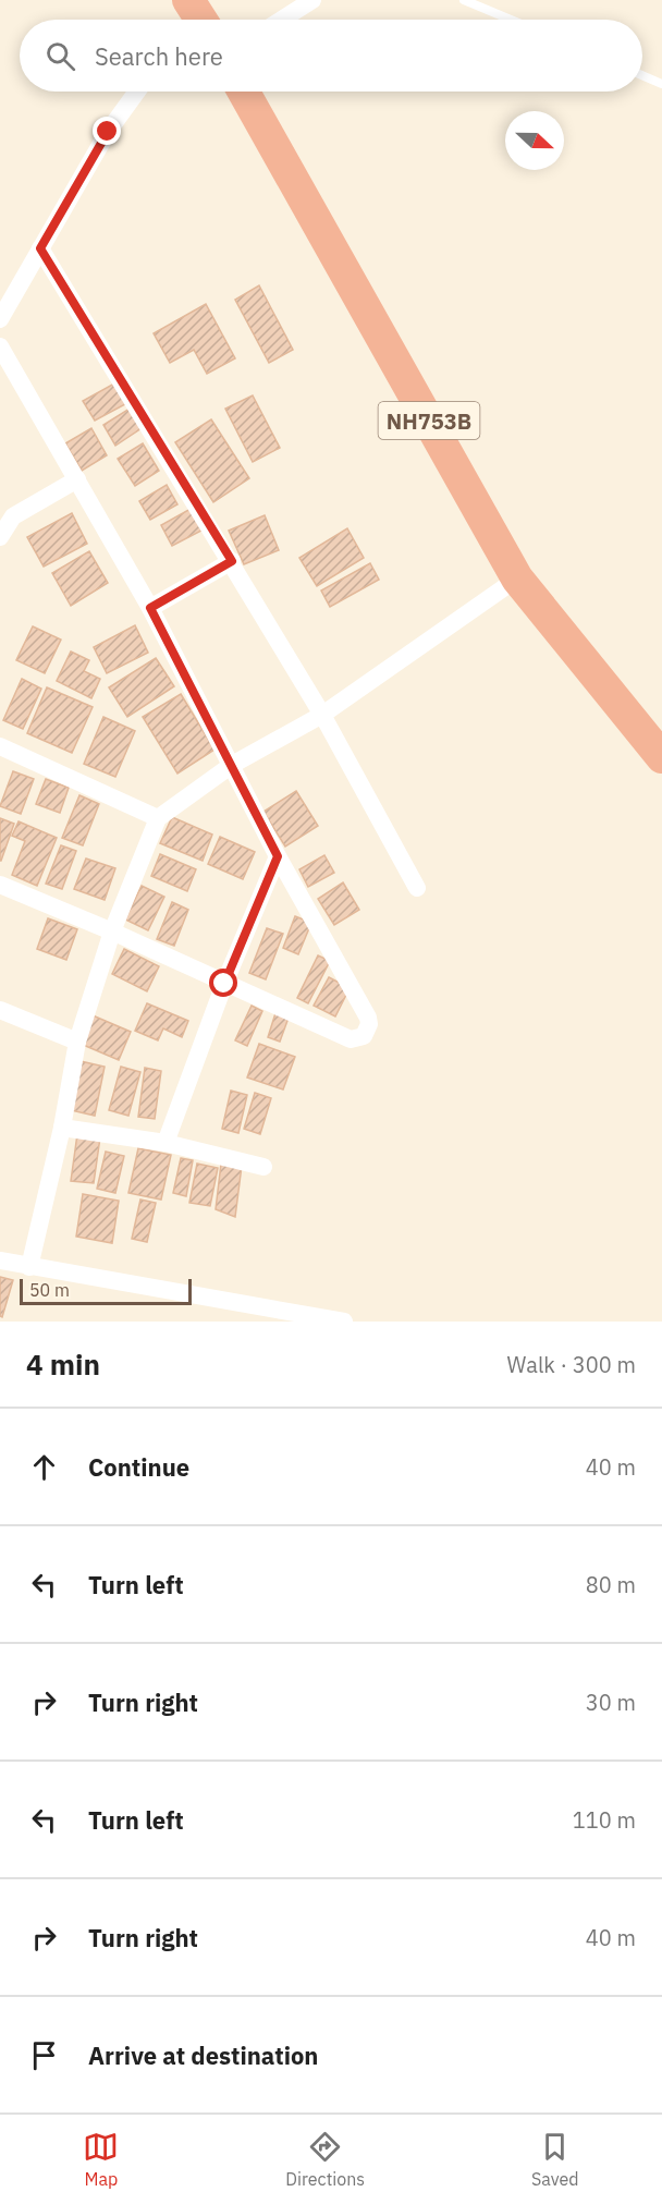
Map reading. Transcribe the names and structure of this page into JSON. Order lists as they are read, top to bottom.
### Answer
{
  "streets": {
    "highway": ["NH753B"]
  },
  "scale_bar": "50 m",
  "north": "right",
  "page": {
    "search": "Search here",
    "scale": "50 m",
    "heading": ["4 min", "Walk · 300 m"],
    "list": [
      ["Continue", "40 m"],
      ["Turn left", "80 m"],
      ["Turn right", "30 m"],
      ["Turn left", "110 m"],
      ["Turn right", "40 m"],
      "Arrive at destination"
    ],
    "nav": ["Map", "Directions", "Saved"]
  }
}
